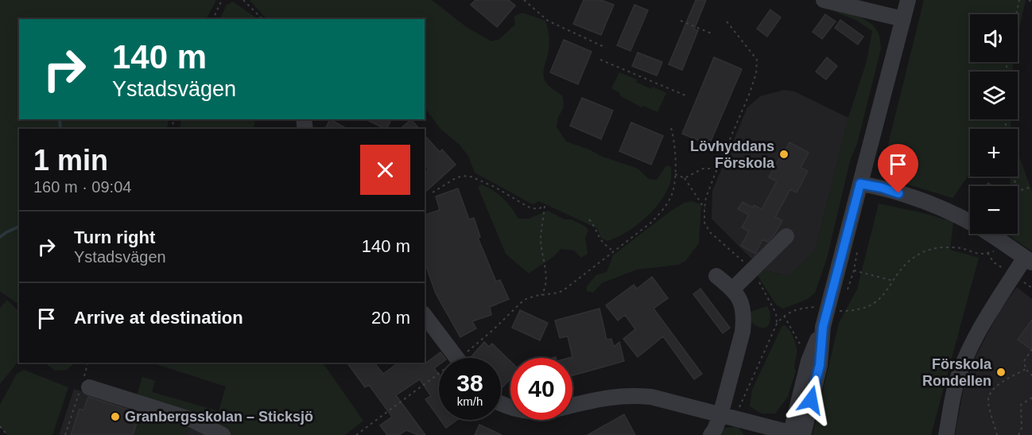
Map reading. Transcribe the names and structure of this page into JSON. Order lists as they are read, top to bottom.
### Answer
{
  "places": ["Lövhyddans Förskola", "Förskola Rondellen", "Granbergsskolan – Sticksjö"],
  "page": {
    "map_buttons": ["+", "−"],
    "turn": ["140 m", "Ystadsvägen"],
    "heading": ["1 min", "160 m · 09:04"],
    "list": [
      {
        "name": "Turn right",
        "note": "Ystadsvägen",
        "value": "140 m"
      },
      {
        "name": "Arrive at destination",
        "value": "20 m"
      }
    ],
    "speed": "38 km/h",
    "limit": "40"
  }
}
